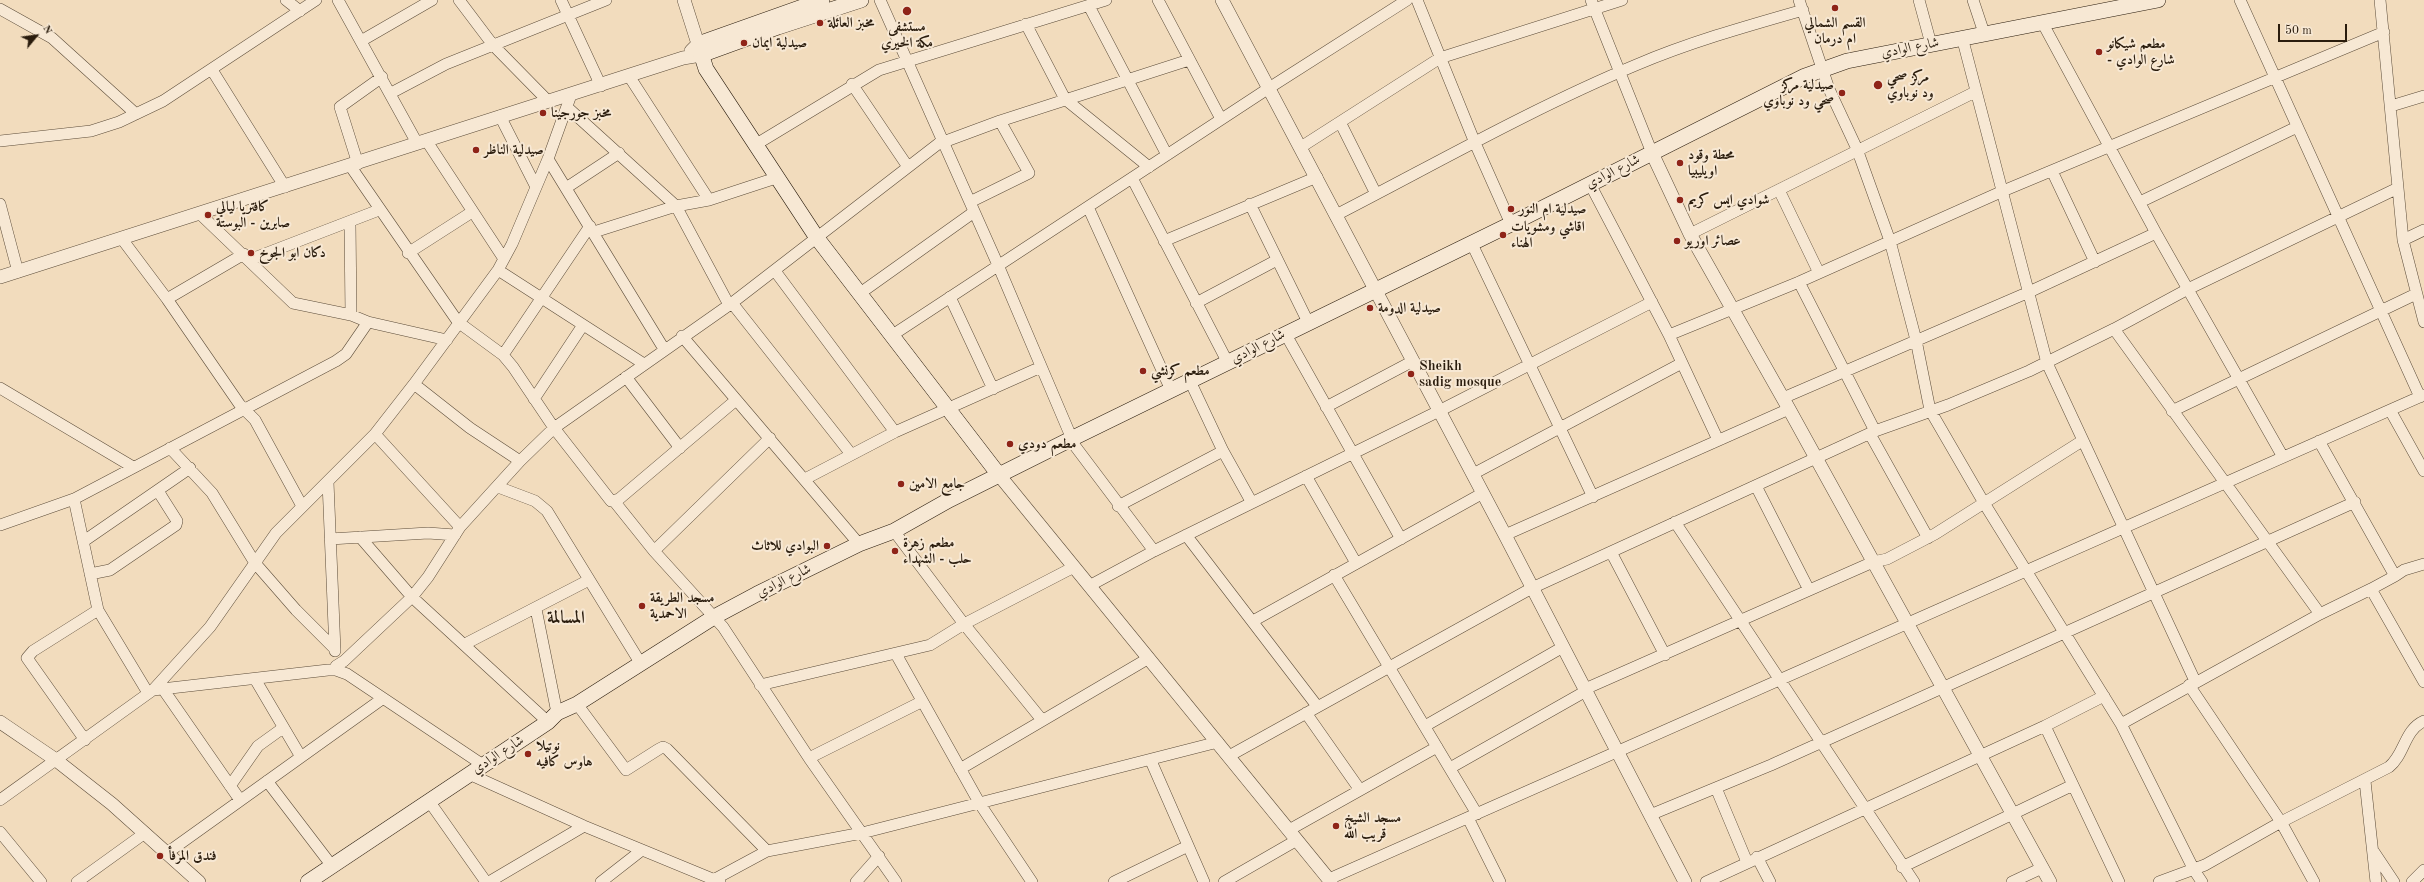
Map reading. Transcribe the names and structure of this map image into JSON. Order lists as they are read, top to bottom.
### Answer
{
  "streets": {
    "main road": ["شارع الوادي"]
  },
  "districts": ["المسالمة"],
  "places": [
    "القسم الشمالي ام درمان",
    "مستشفى مكة الخيري",
    "مخبز العائلة",
    "صيدلية ايمان",
    "مطعم شيكانو - شارع الوادي",
    "مركز صحي ود نوباوي",
    "صيدلية مركز صحي ود نوباوي",
    "مخبز جورجينا",
    "صيدلية الناظر",
    "محطة وقود اويليبيا",
    "شوادي ايس كريم",
    "صيدلية ام النور",
    "كافتريا ليالي صابرين - البوستة",
    "اقاشي ومشويات الهناء",
    "عصائر اوريو",
    "دكان ابو الجوخ",
    "صيدلية الدومة",
    "مطعم كرنشي",
    "Sheikh sadig mosque",
    "مطعم دودي",
    "جامع الامين",
    "البوادي للاثاث",
    "مطعم زهرة حلب - الشهداء",
    "مسجد الطريقة الاحمدية",
    "نوتيلا هاوس كافيه",
    "مسجد الشيخ قريب الله",
    "فندق المرفأ"
  ],
  "scale_bar": "50 m",
  "north": "top right"
}
